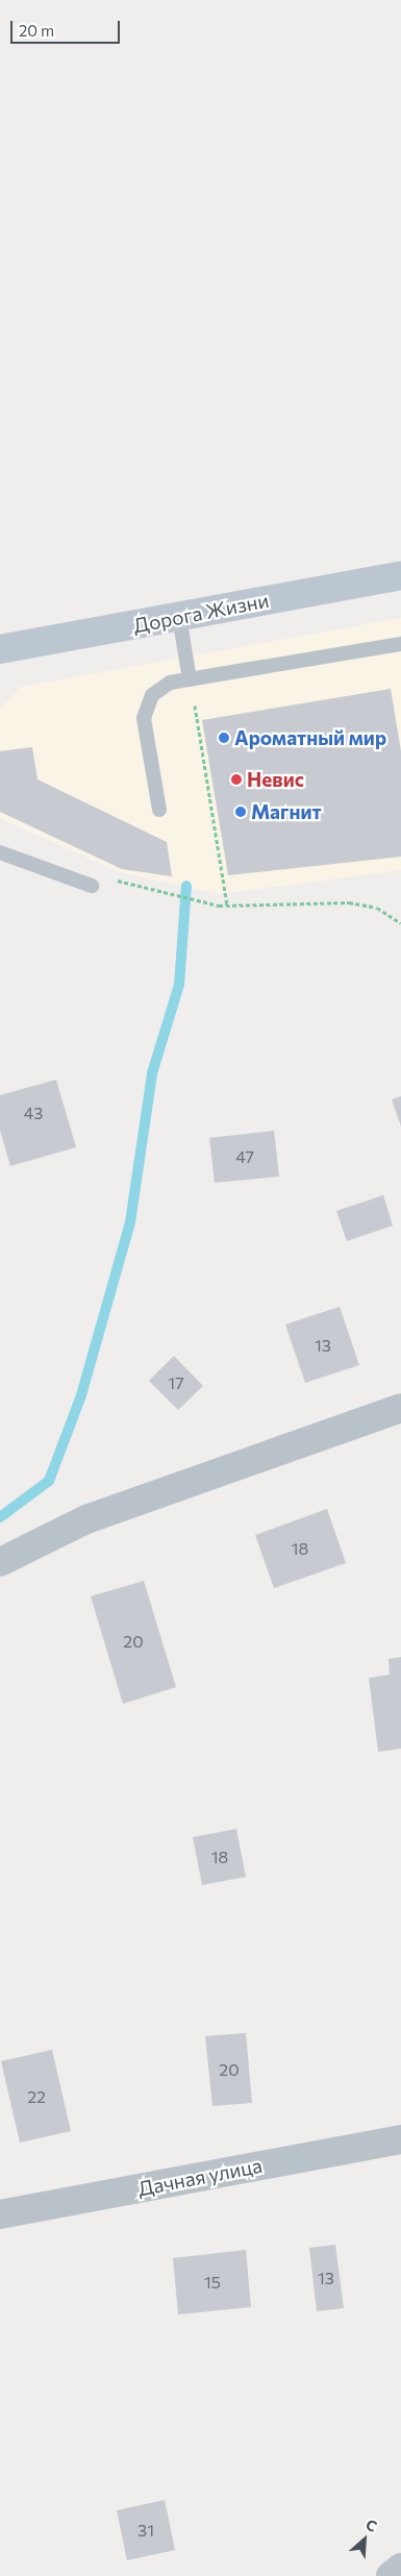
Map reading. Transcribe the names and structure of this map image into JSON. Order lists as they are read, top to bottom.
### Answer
{
  "streets": {
    "main road": ["Дорога Жизни"],
    "street": ["Дачная улица"]
  },
  "places": ["Ароматный мир", "Невис", "Магнит"],
  "house_numbers": [
    "43",
    "47",
    "13",
    "17",
    "18",
    "20",
    "18",
    "20",
    "22",
    "13",
    "15",
    "31"
  ],
  "scale_bar": "20 m",
  "north": "top right"
}
